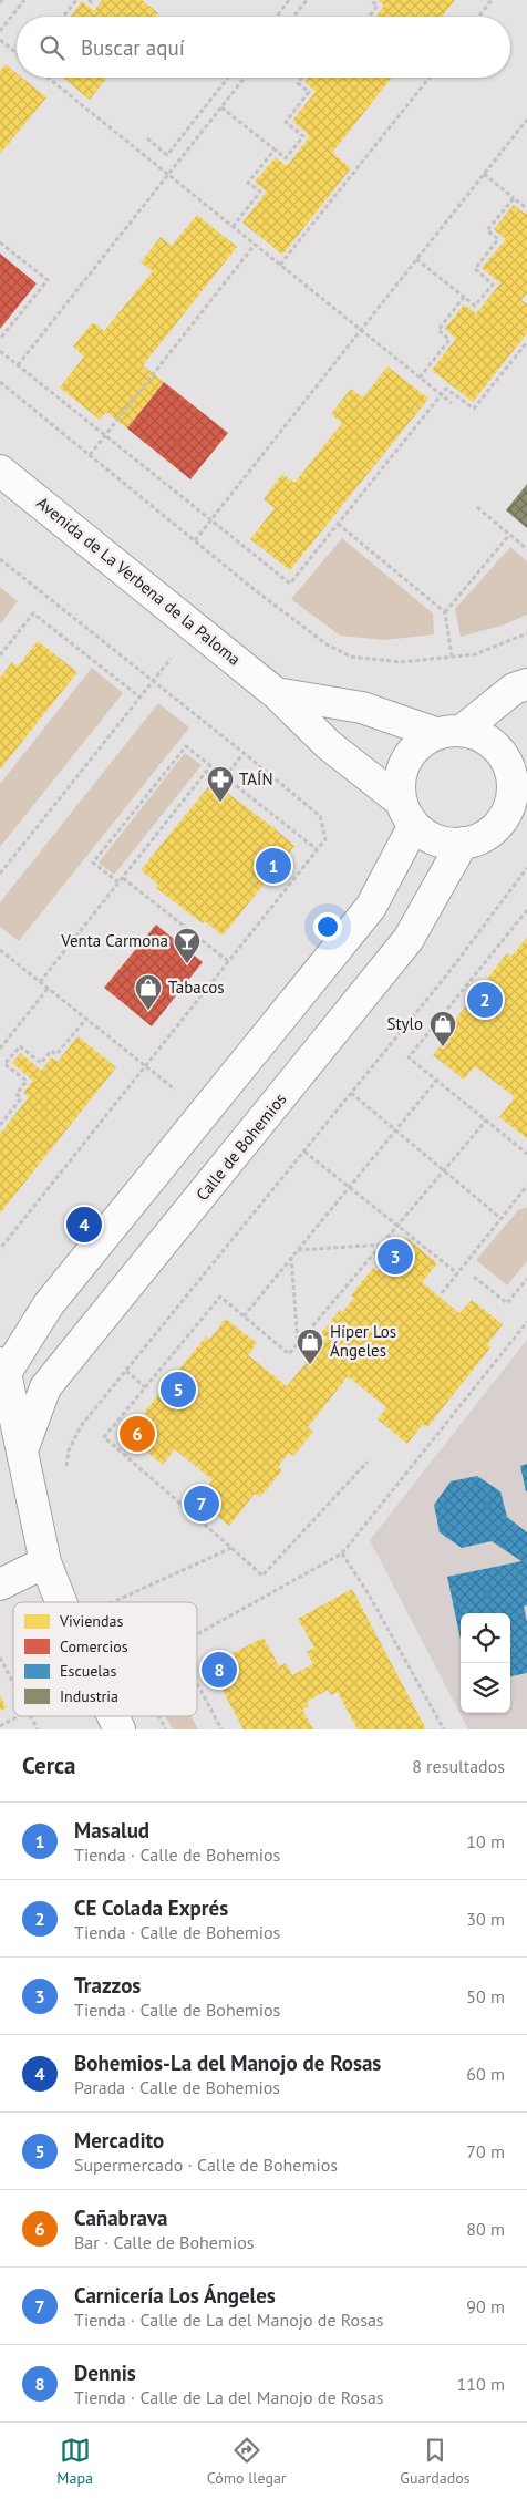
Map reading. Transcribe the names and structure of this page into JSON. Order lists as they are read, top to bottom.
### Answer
{
  "streets": {
    "street": ["Avenida de La Verbena de la Paloma", "Calle de Bohemios"]
  },
  "crossings": [
    ["Avenida de La Verbena de la Paloma", "Calle de Bohemios"]
  ],
  "places": {
    "pharmacy": ["TAÍN"],
    "bar": ["Venta Carmona"],
    "shop": ["Tabacos", "Stylo", "Híper Los Ángeles"]
  },
  "legend": [
    "Viviendas",
    "Comercios",
    "Escuelas",
    "Industria"
  ],
  "page": {
    "search": "Buscar aquí",
    "pins": [
      "1",
      "2",
      "4",
      "3",
      "5",
      "6",
      "7",
      "8"
    ],
    "heading": ["Cerca", "8 resultados"],
    "list": [
      {
        "mark": "1",
        "name": "Masalud",
        "note": "Tienda · Calle de Bohemios",
        "value": "10 m"
      },
      {
        "mark": "2",
        "name": "CE Colada Exprés",
        "note": "Tienda · Calle de Bohemios",
        "value": "30 m"
      },
      {
        "mark": "3",
        "name": "Trazzos",
        "note": "Tienda · Calle de Bohemios",
        "value": "50 m"
      },
      {
        "mark": "4",
        "name": "Bohemios-La del Manojo de Rosas",
        "note": "Parada · Calle de Bohemios",
        "value": "60 m"
      },
      {
        "mark": "5",
        "name": "Mercadito",
        "note": "Supermercado · Calle de Bohemios",
        "value": "70 m"
      },
      {
        "mark": "6",
        "name": "Cañabrava",
        "note": "Bar · Calle de Bohemios",
        "value": "80 m"
      },
      {
        "mark": "7",
        "name": "Carnicería Los Ángeles",
        "note": "Tienda · Calle de La del Manojo de Rosas",
        "value": "90 m"
      },
      {
        "mark": "8",
        "name": "Dennis",
        "note": "Tienda · Calle de La del Manojo de Rosas",
        "value": "110 m"
      }
    ],
    "nav": ["Mapa", "Cómo llegar", "Guardados"]
  }
}
